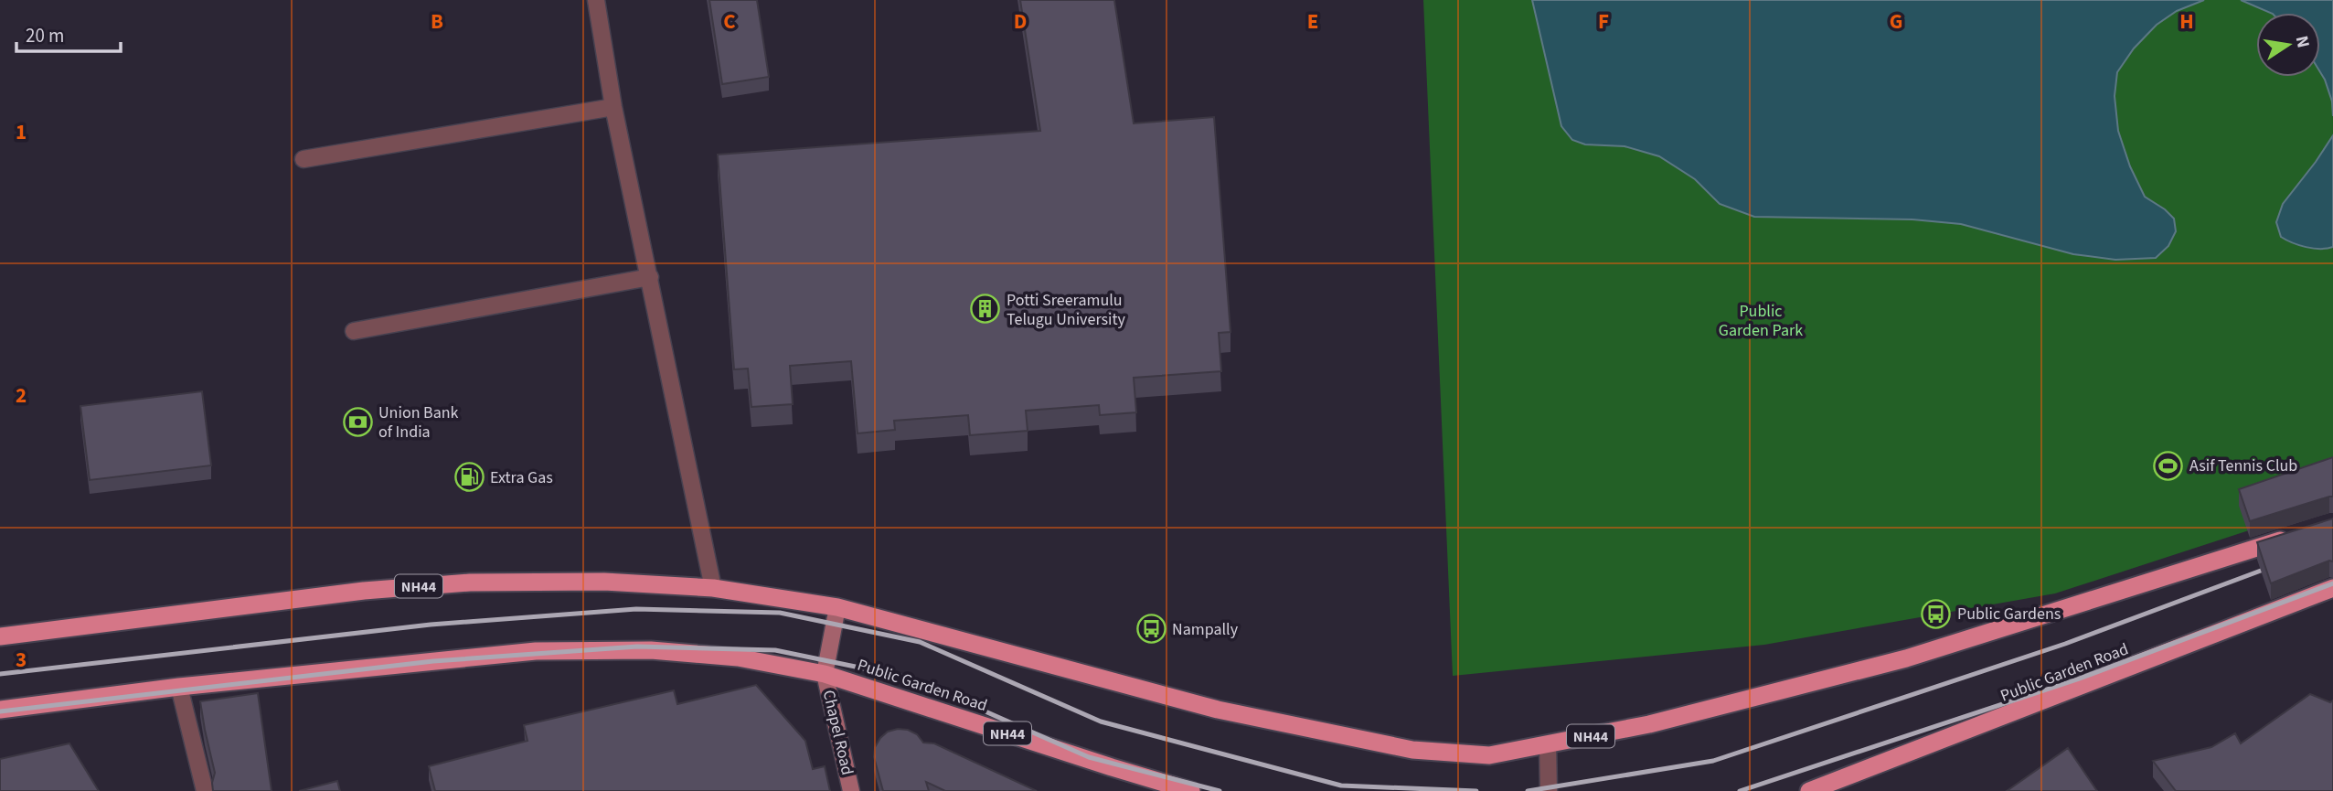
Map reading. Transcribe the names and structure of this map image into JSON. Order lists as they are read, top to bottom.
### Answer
{
  "streets": {
    "highway": ["NH44", "Public Garden Road"],
    "main road": ["Chapel Road"]
  },
  "crossings": [
    ["NH44", "Public Garden Road"],
    ["NH44", "Chapel Road"],
    ["Public Garden Road", "Chapel Road"]
  ],
  "parks": ["Public Garden Park"],
  "places": {
    "building": ["Potti Sreeramulu Telugu University"],
    "bank": ["Union Bank of India"],
    "sports": ["Asif Tennis Club"],
    "fuel station": ["Extra Gas"],
    "bus stop": ["Public Gardens", "Nampally"]
  },
  "scale_bar": "20 m",
  "north": "right",
  "grid": {
    "columns": [
      "B",
      "C",
      "D",
      "E",
      "F",
      "G",
      "H"
    ],
    "rows": ["1", "2", "3"]
  }
}
